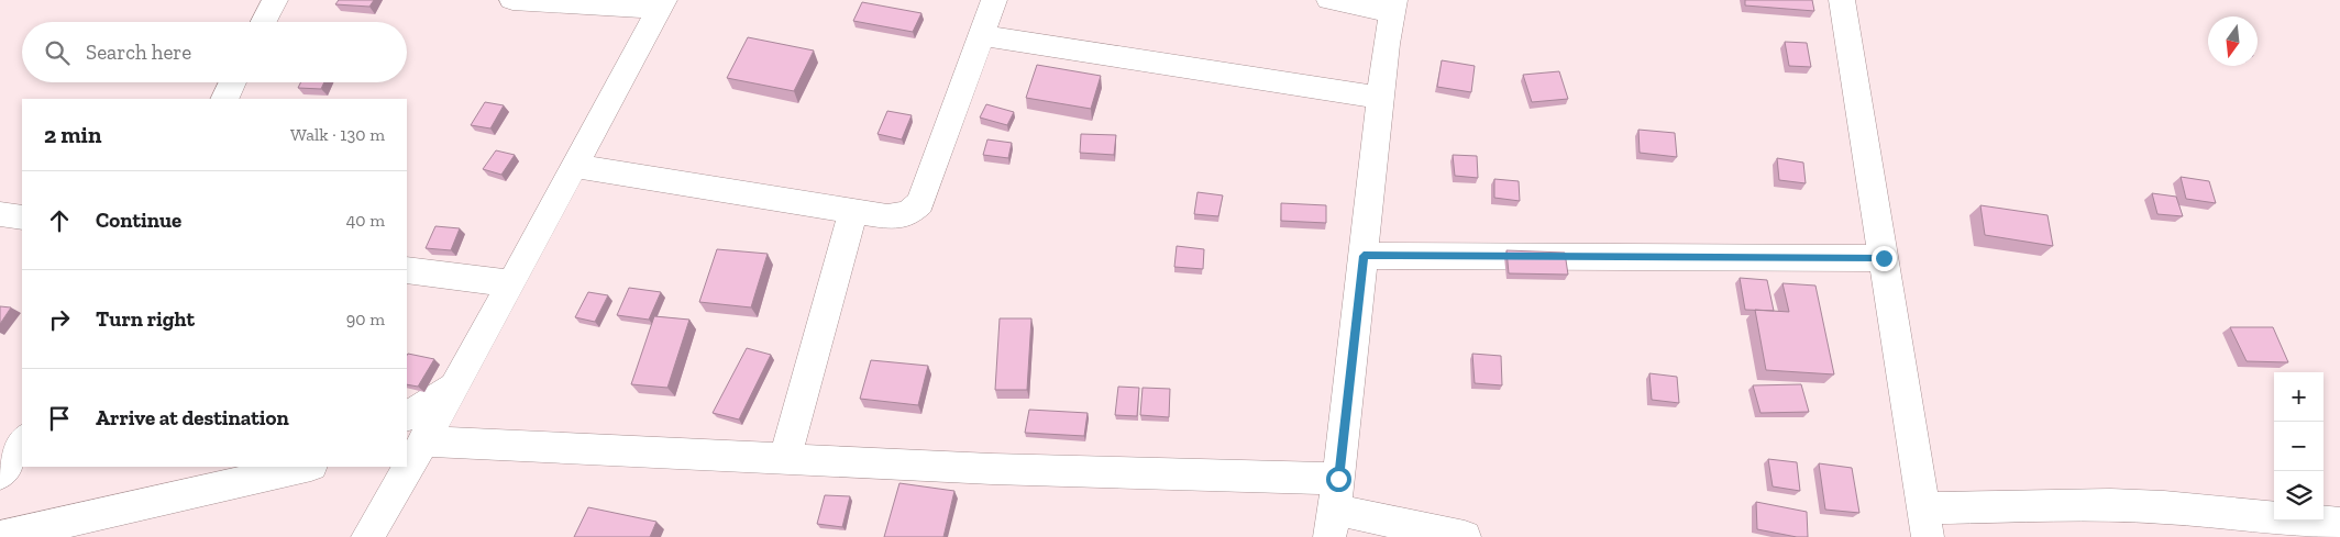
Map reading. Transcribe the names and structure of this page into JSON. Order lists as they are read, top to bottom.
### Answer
{
  "north": "bottom",
  "page": {
    "search": "Search here",
    "heading": ["2 min", "Walk · 130 m"],
    "list": [
      ["Continue", "40 m"],
      ["Turn right", "90 m"],
      "Arrive at destination"
    ],
    "map_buttons": ["+", "−"]
  }
}
